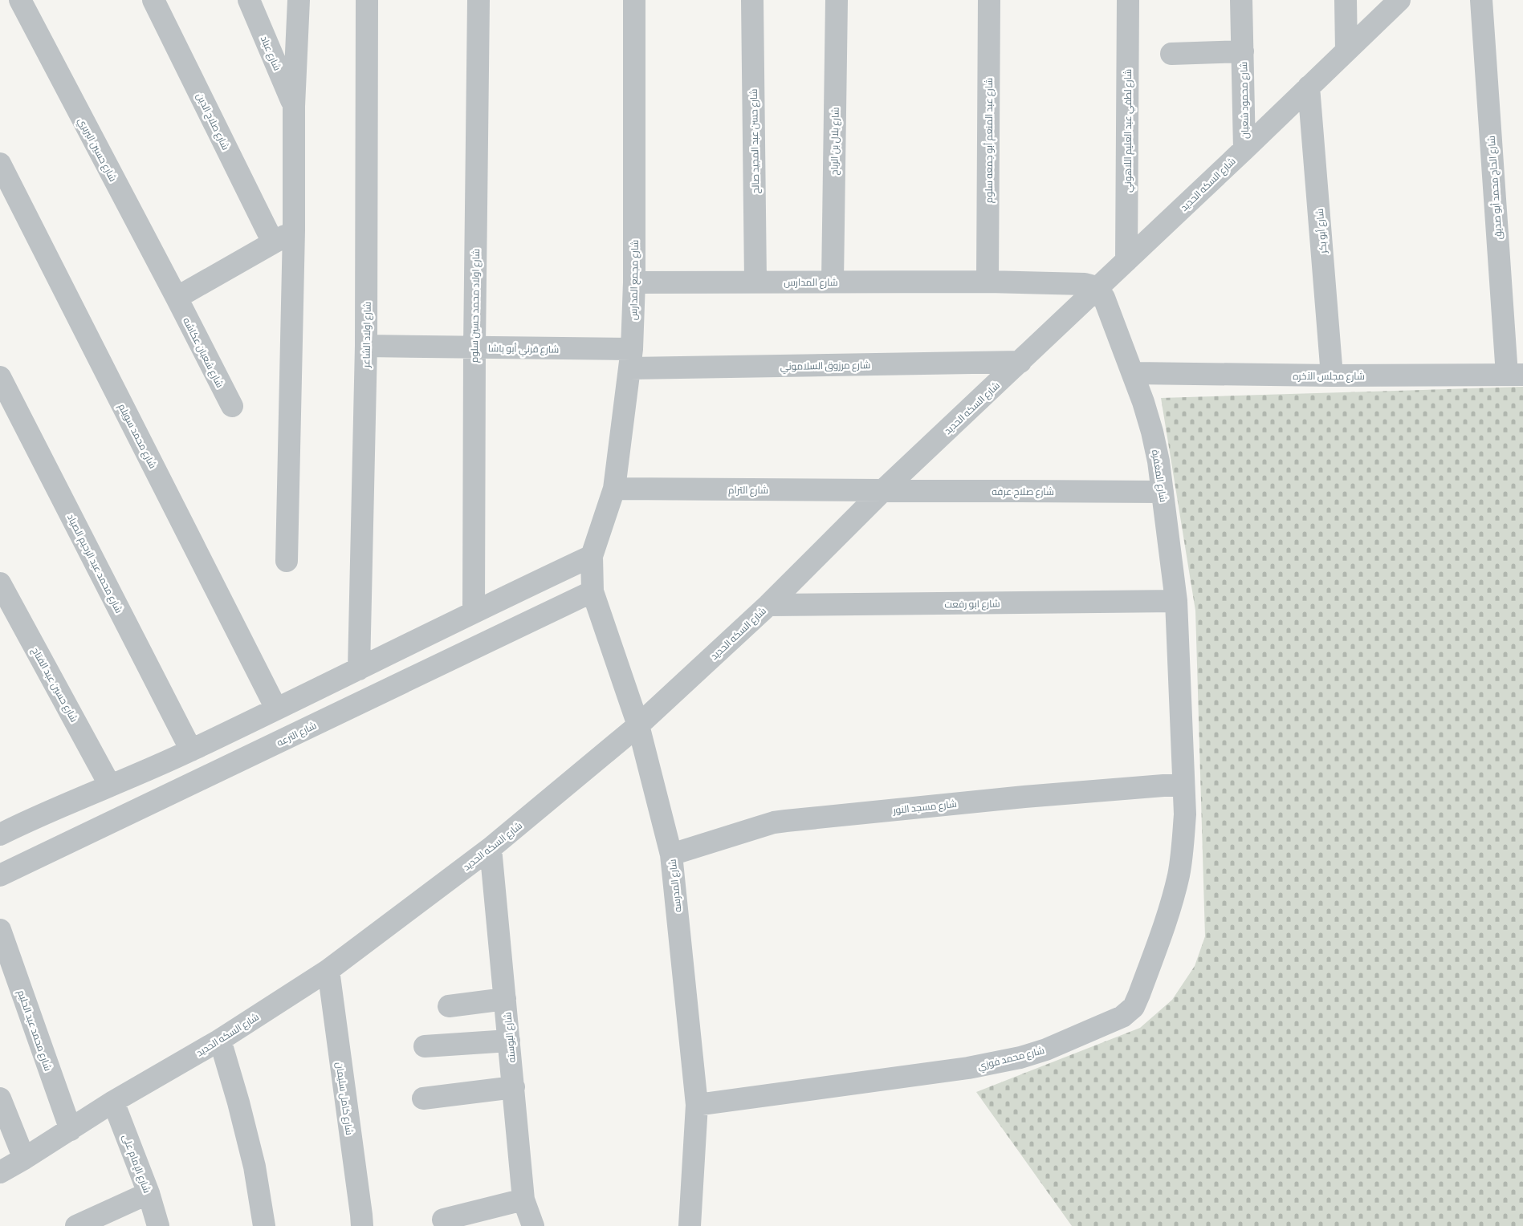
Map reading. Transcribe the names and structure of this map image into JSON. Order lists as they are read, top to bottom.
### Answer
{
  "streets": {
    "street": [
      "شارع عباد",
      "شارع محمود شعبان",
      "شارع صلاح الدين",
      "شارع لطفي عبد العليم اللاهوني",
      "شارع عبد المنعم أبو جمعه سلوم",
      "شارع حسن عبد المجيد صالح",
      "شارع بلال بن الرباح",
      "شارع حسين البربري",
      "شارع السكه الحديد",
      "شارع الحاج محمد أبو صديق",
      "شارع أبو بكر",
      "شارع مجمع المدارس",
      "شارع المدارس",
      "شارع اولاد محمد حسين سلوم",
      "شارع اولاد الشاعر",
      "شارع قرني أبو باشا",
      "شارع شعبان عكاشه",
      "شارع مرزوق السلاموني",
      "شارع مجلس الآخره",
      "شارع محمد سويلم",
      "شارع المغفرة",
      "شارع الترام",
      "شارع صلاح عرفه",
      "شارع محمد عبد الرحيم الصياد",
      "شارع ابو رفعت",
      "شارع حسين عبد الفتاح",
      "شارع الترعه",
      "شارع مسجد النور",
      "شارع المدرسه",
      "شارع محمد عبد الحليم",
      "شارع البوسته",
      "شارع محمد فوزي",
      "شارع كامل سليمان",
      "شارع الإمام على"
    ]
  },
  "crossings": [
    ["شارع محمود شعبان", "شارع السكه الحديد"],
    ["شارع لطفي عبد العليم اللاهوني", "شارع السكه الحديد"],
    ["شارع عبد المنعم أبو جمعه سلوم", "شارع المدارس"],
    ["شارع حسن عبد المجيد صالح", "شارع المدارس"],
    ["شارع بلال بن الرباح", "شارع المدارس"],
    ["شارع حسين البربري", "شارع شعبان عكاشه"],
    ["شارع السكه الحديد", "شارع أبو بكر"],
    ["شارع السكه الحديد", "شارع مرزوق السلاموني"],
    ["شارع السكه الحديد", "شارع المغفرة"],
    ["شارع السكه الحديد", "شارع الترام"],
    ["شارع السكه الحديد", "شارع صلاح عرفه"],
    ["شارع السكه الحديد", "شارع ابو رفعت"],
    ["شارع السكه الحديد", "شارع المدرسه"],
    ["شارع السكه الحديد", "شارع محمد عبد الحليم"],
    ["شارع السكه الحديد", "شارع البوسته"],
    ["شارع السكه الحديد", "شارع كامل سليمان"],
    ["شارع السكه الحديد", "شارع الإمام على"],
    ["شارع الحاج محمد أبو صديق", "شارع مجلس الآخره"],
    ["شارع أبو بكر", "شارع مجلس الآخره"],
    ["شارع مجمع المدارس", "شارع المدارس"],
    ["شارع مجمع المدارس", "شارع قرني أبو باشا"],
    ["شارع مجمع المدارس", "شارع مرزوق السلاموني"],
    ["شارع مجمع المدارس", "شارع الترام"],
    ["شارع مجمع المدارس", "شارع المدرسه"],
    ["شارع اولاد محمد حسين سلوم", "شارع قرني أبو باشا"],
    ["شارع اولاد الشاعر", "شارع قرني أبو باشا"],
    ["شارع قرني أبو باشا", "شارع مرزوق السلاموني"],
    ["شارع مجلس الآخره", "شارع المغفرة"],
    ["شارع المغفرة", "شارع صلاح عرفه"],
    ["شارع المغفرة", "شارع ابو رفعت"],
    ["شارع المغفرة", "شارع مسجد النور"],
    ["شارع المغفرة", "شارع محمد فوزي"],
    ["شارع الترام", "شارع صلاح عرفه"],
    ["شارع الترعه", "شارع المدرسه"],
    ["شارع مسجد النور", "شارع المدرسه"],
    ["شارع مسجد النور", "شارع محمد فوزي"],
    ["شارع المدرسه", "شارع محمد فوزي"]
  ]
}
